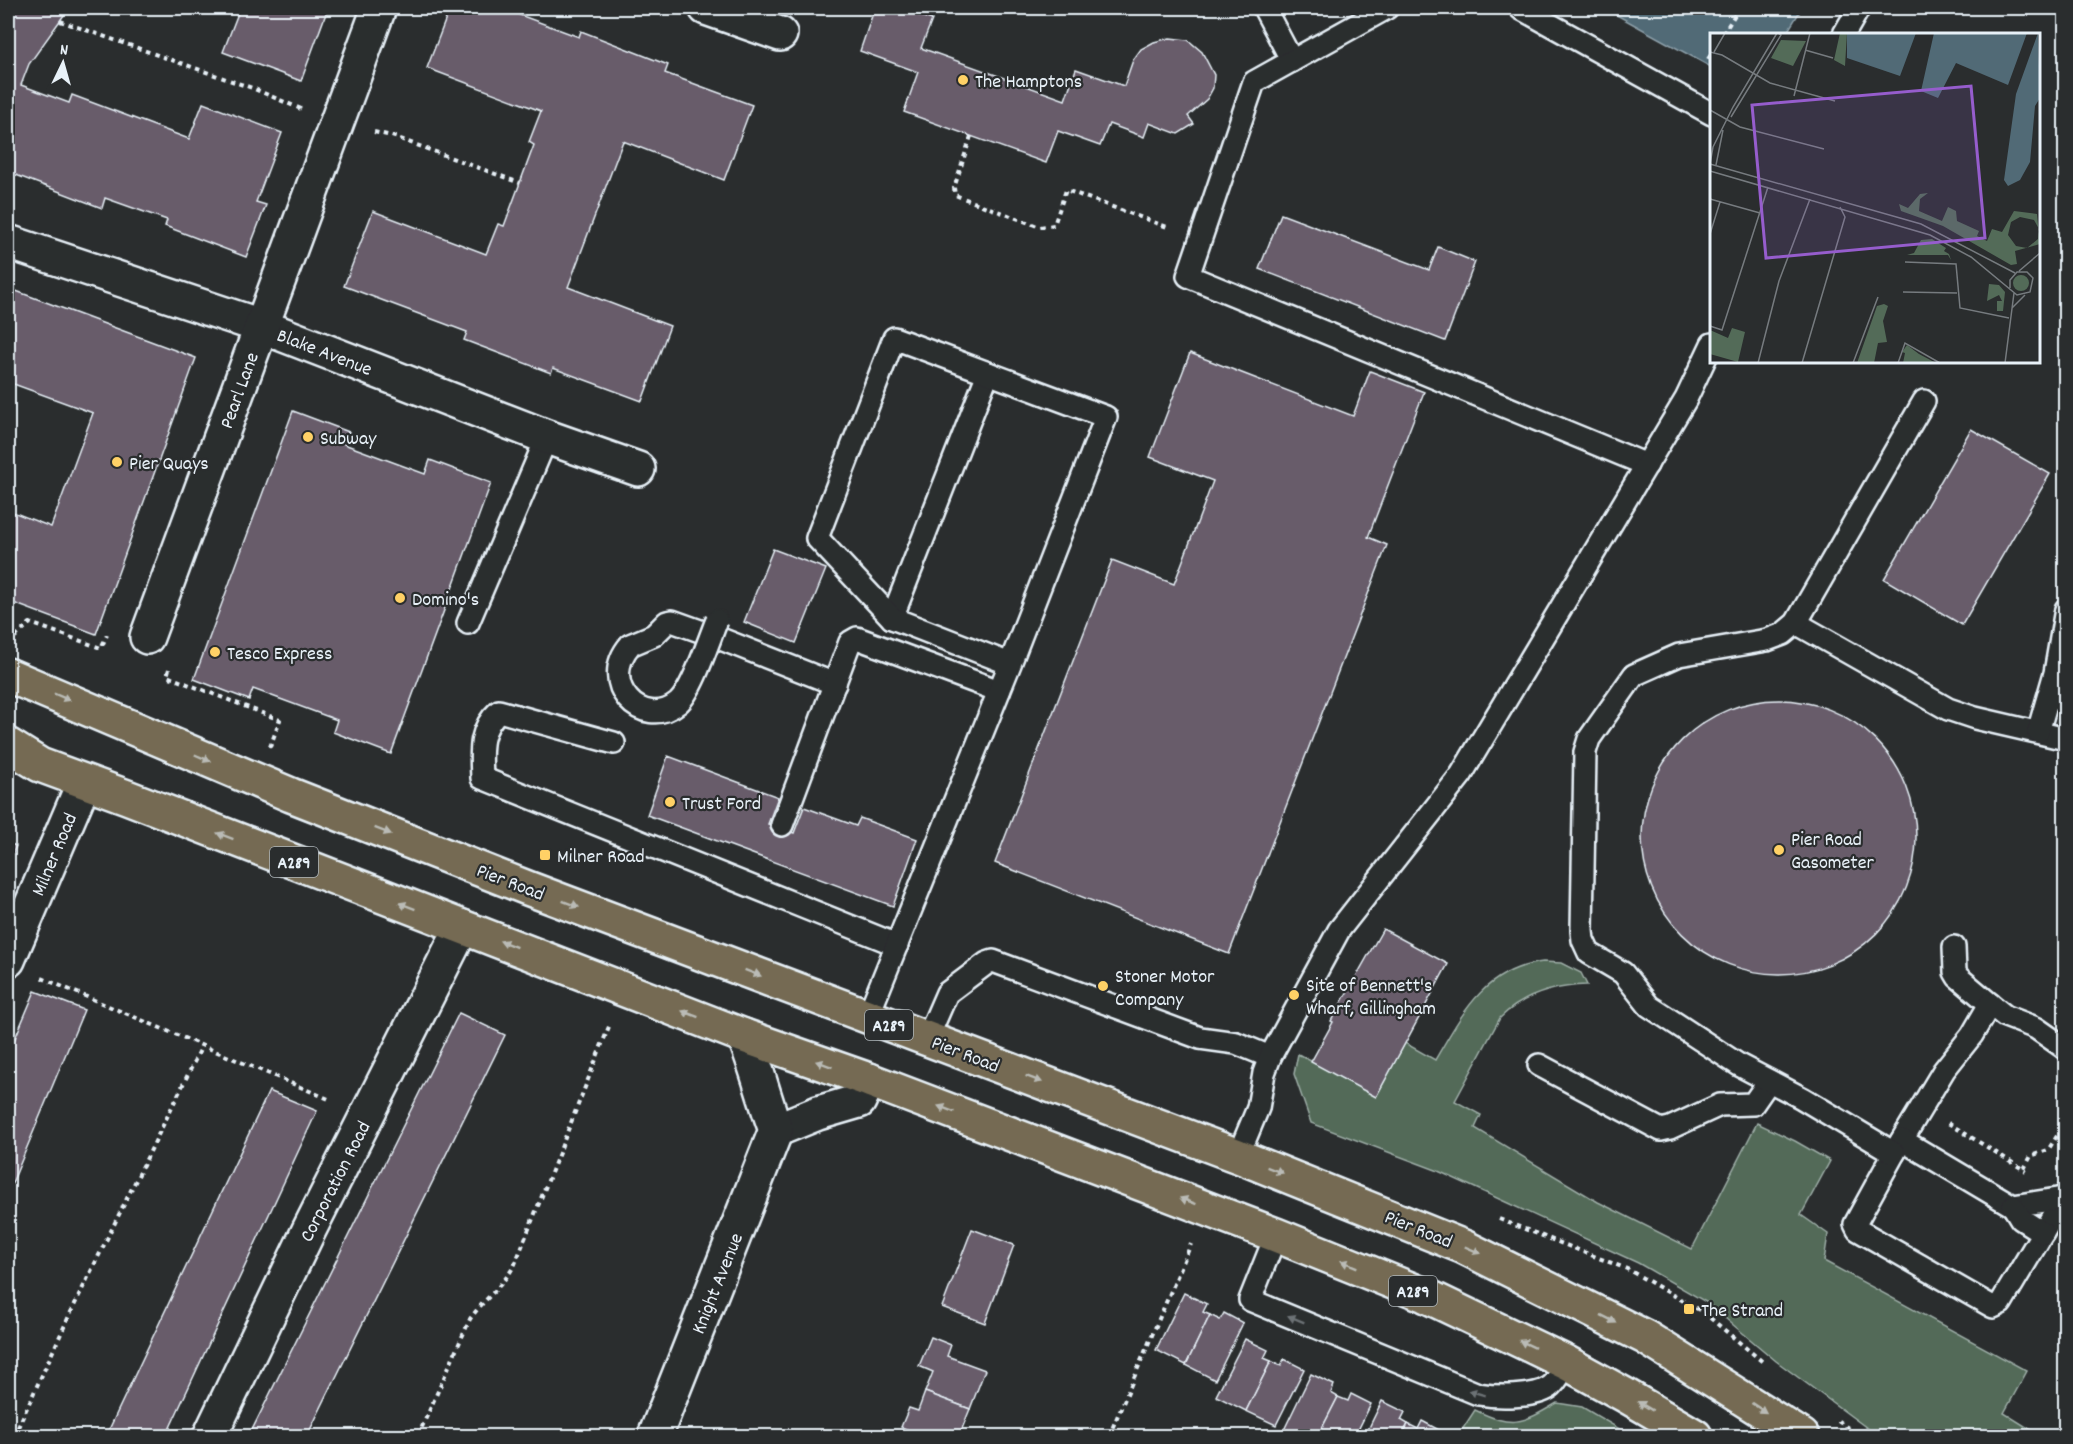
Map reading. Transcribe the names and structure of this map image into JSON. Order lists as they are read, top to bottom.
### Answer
{
  "streets": {
    "main road": ["A289", "Pier Road"],
    "street": [
      "Blake Avenue",
      "Pearl Lane",
      "Milner Road",
      "Corporation Road",
      "Knight Avenue"
    ]
  },
  "crossings": [
    ["Blake Avenue", "Pearl Lane"],
    ["Milner Road", "A289"],
    ["A289", "Corporation Road"]
  ],
  "places": {
    "other": [
      "The Hamptons",
      "Subway",
      "Pier Quays",
      "Domino's",
      "Tesco Express",
      "Trust Ford",
      "Pier Road Gasometer",
      "Stoner Motor Company",
      "Site of Bennett's Wharf, Gillingham"
    ],
    "transit": ["Milner Road", "The Strand"]
  },
  "north": "top"
}
